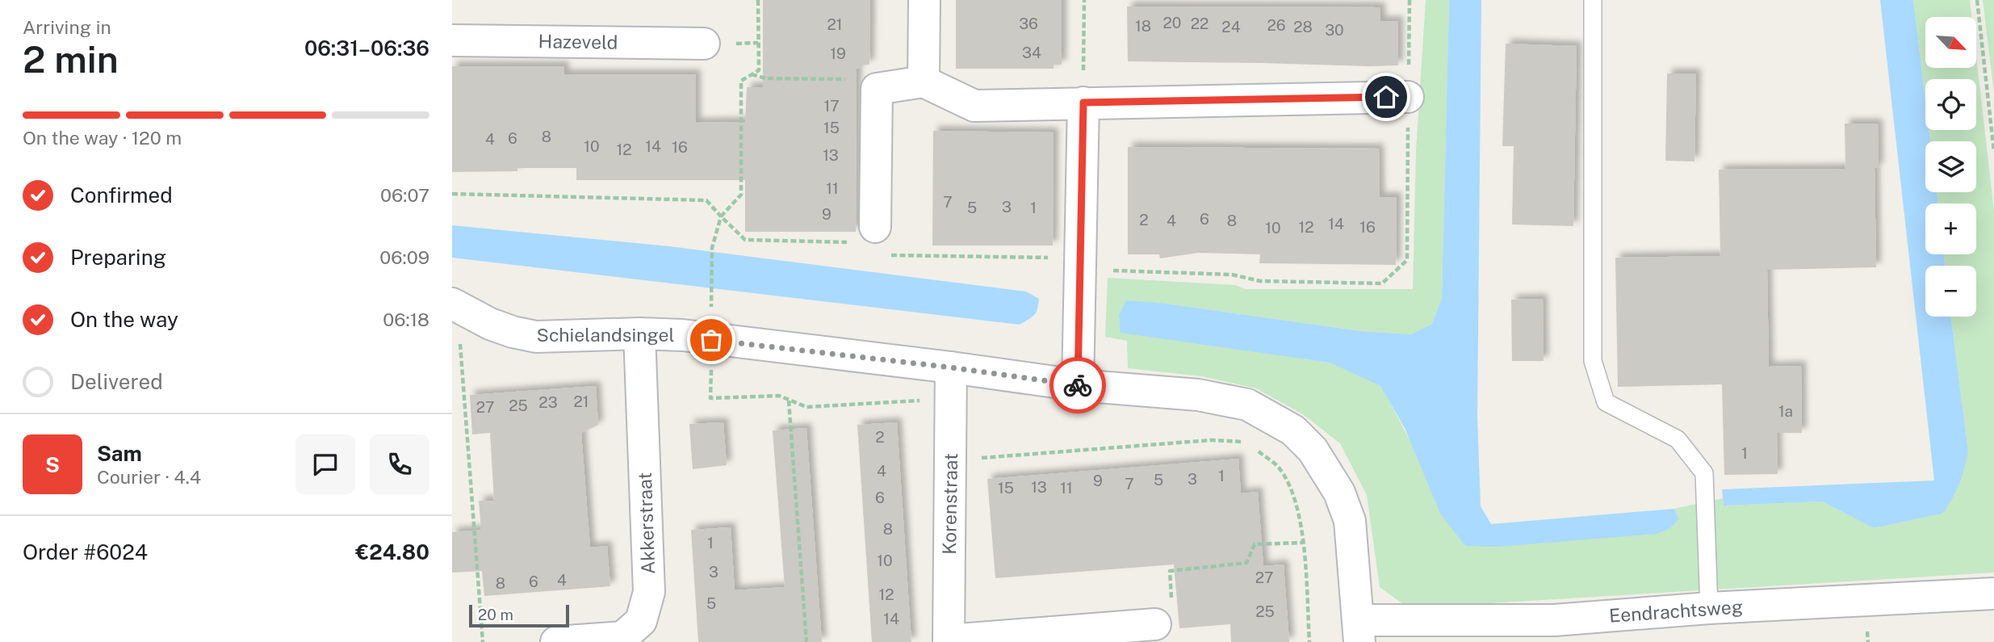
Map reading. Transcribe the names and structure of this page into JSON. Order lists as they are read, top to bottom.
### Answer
{
  "streets": {
    "street": [
      "Hazeveld",
      "Schielandsingel",
      "Korenstraat",
      "Akkerstraat",
      "Eendrachtsweg"
    ]
  },
  "crossings": [
    ["Schielandsingel", "Korenstraat"],
    ["Schielandsingel", "Akkerstraat"],
    ["Schielandsingel", "Eendrachtsweg"]
  ],
  "house_numbers": [
    "20",
    "36",
    "22",
    "21",
    "26",
    "18",
    "24",
    "28",
    "30",
    "34",
    "19",
    "17",
    "15",
    "8",
    "6",
    "4",
    "10",
    "14",
    "16",
    "12",
    "13",
    "11",
    "7",
    "3",
    "5",
    "1",
    "9",
    "6",
    "2",
    "4",
    "8",
    "14",
    "12",
    "16",
    "10",
    "21",
    "23",
    "25",
    "27",
    "1a",
    "2",
    "1",
    "4",
    "1",
    "3",
    "5",
    "9",
    "7",
    "13",
    "15",
    "11",
    "6",
    "8",
    "1",
    "10",
    "3",
    "27",
    "4",
    "6",
    "8",
    "12",
    "5",
    "25",
    "14"
  ],
  "scale_bar": "20 m",
  "north": "bottom right",
  "page": {
    "heading": ["2 min", "Arriving in", "06:31–06:36"],
    "panel": [
      "Sam",
      "Courier · 4.4",
      "Order #6024",
      "€24.80"
    ],
    "map_buttons": ["+", "−"],
    "bar": "On the way · 120 m",
    "list": [
      ["Confirmed", "06:07"],
      ["Preparing", "06:09"],
      ["On the way", "06:18"],
      "Delivered"
    ],
    "round": "S",
    "scale": "20 m"
  }
}
